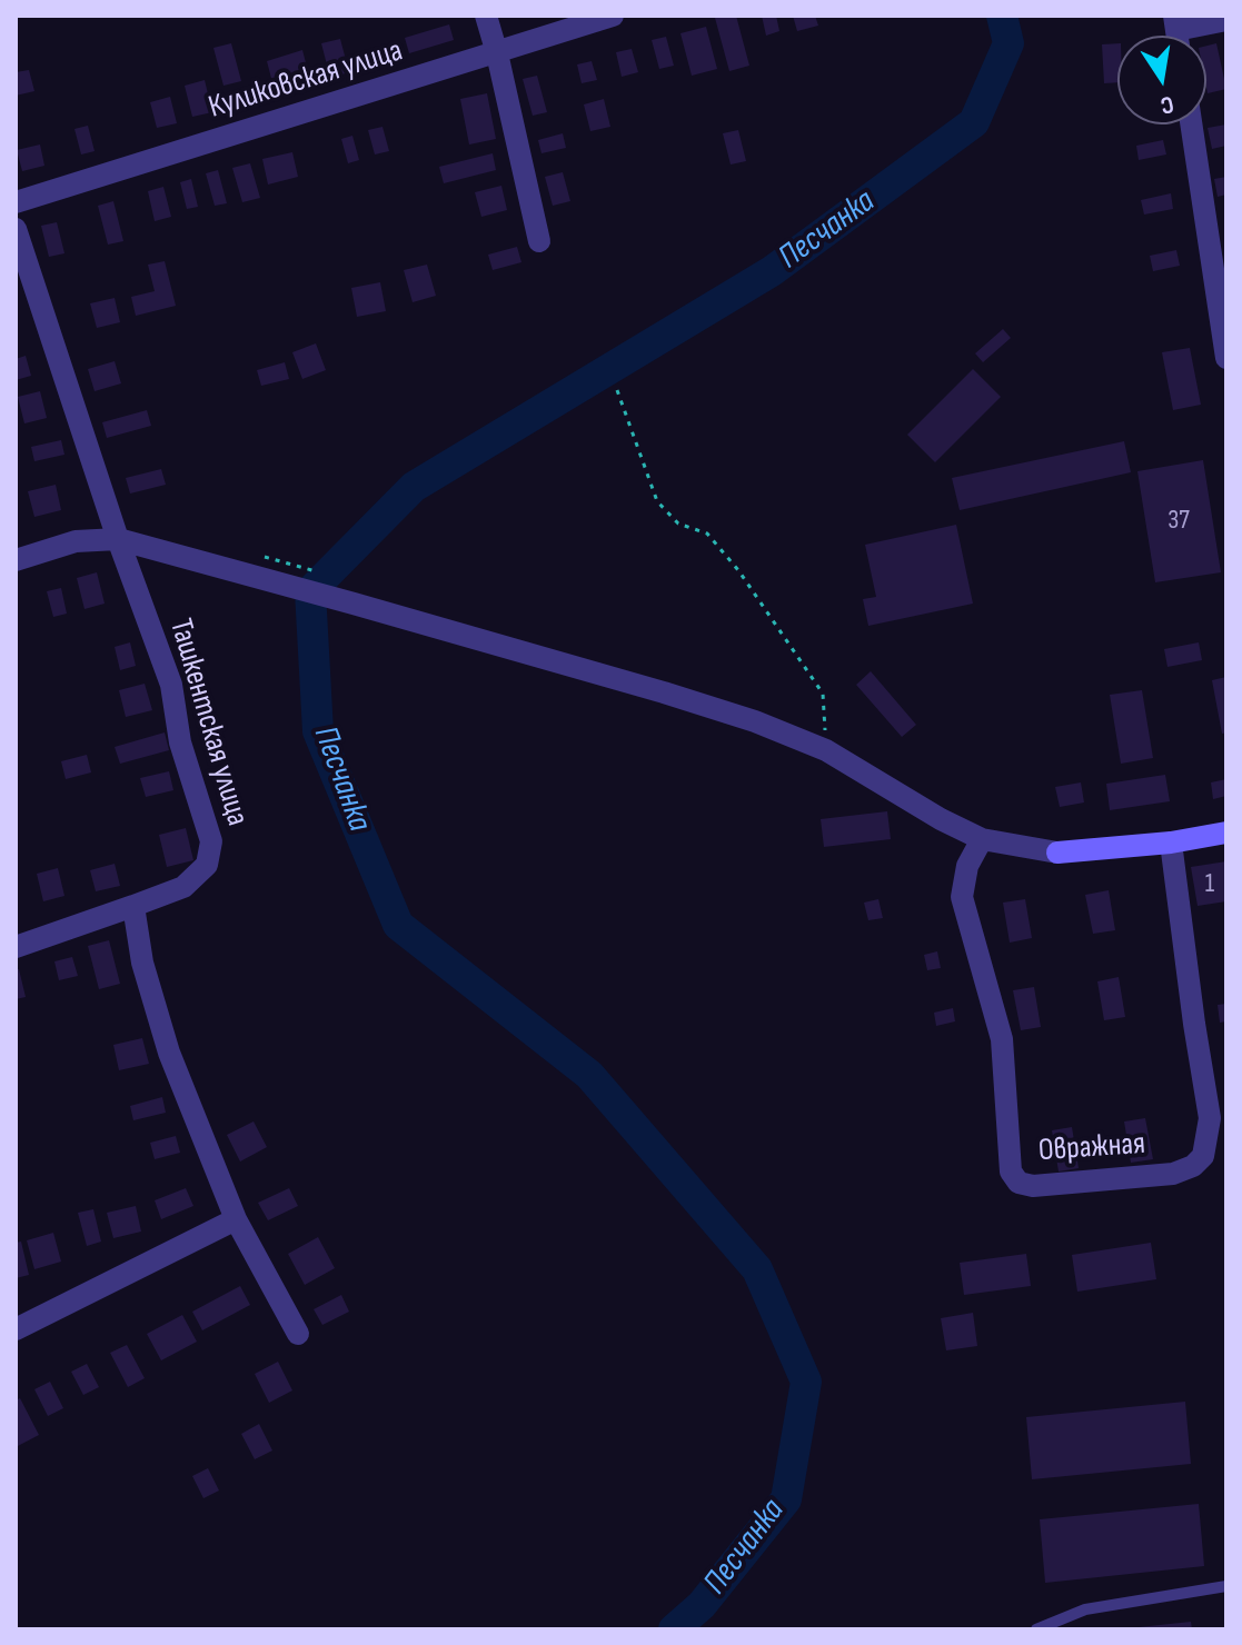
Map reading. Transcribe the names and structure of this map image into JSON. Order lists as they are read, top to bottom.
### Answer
{
  "streets": {
    "street": ["Куликовская улица", "Ташкентская улица", "Овражная"]
  },
  "water": ["Песчанка"],
  "house_numbers": ["37", "1"],
  "north": "bottom"
}
